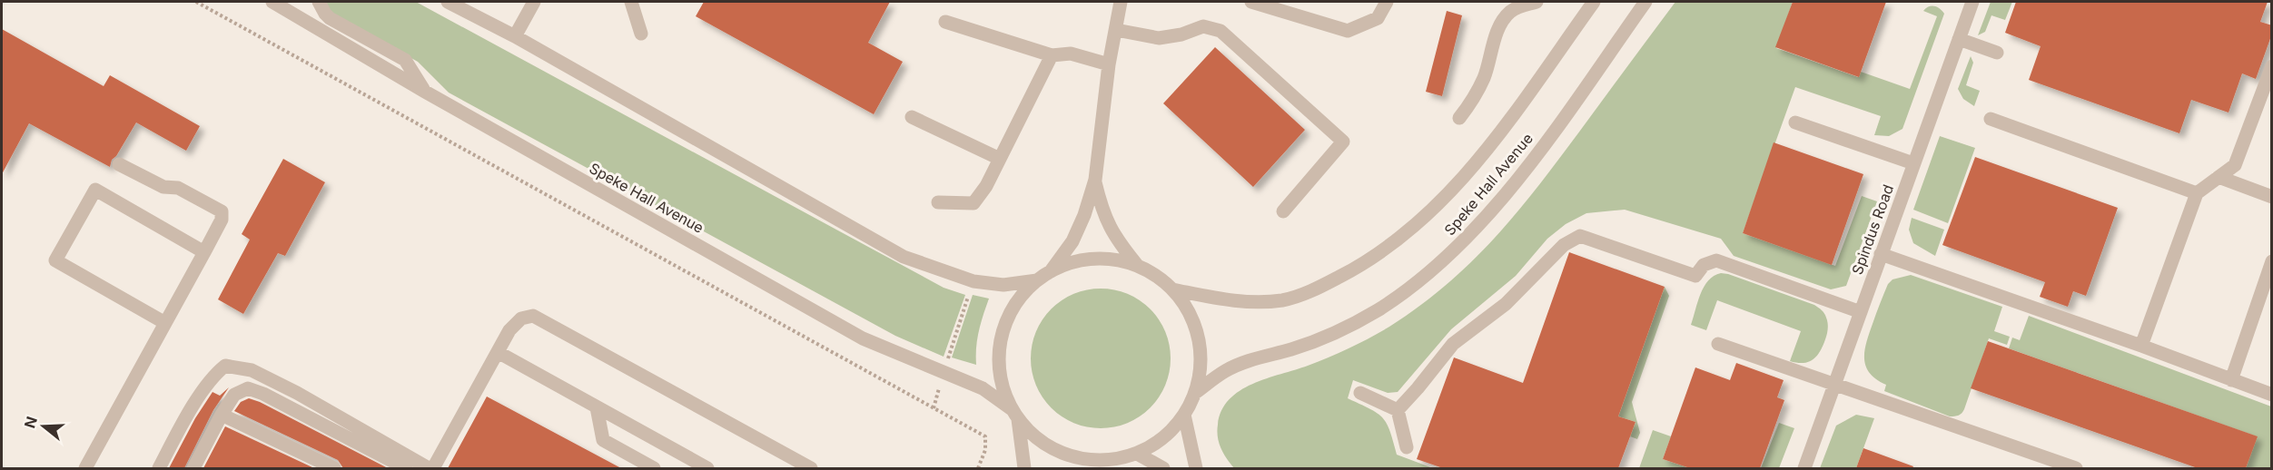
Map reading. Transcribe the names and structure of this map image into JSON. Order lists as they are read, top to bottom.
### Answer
{
  "streets": {
    "street": ["Speke Hall Avenue", "Spindus Road"]
  },
  "north": "left"
}
